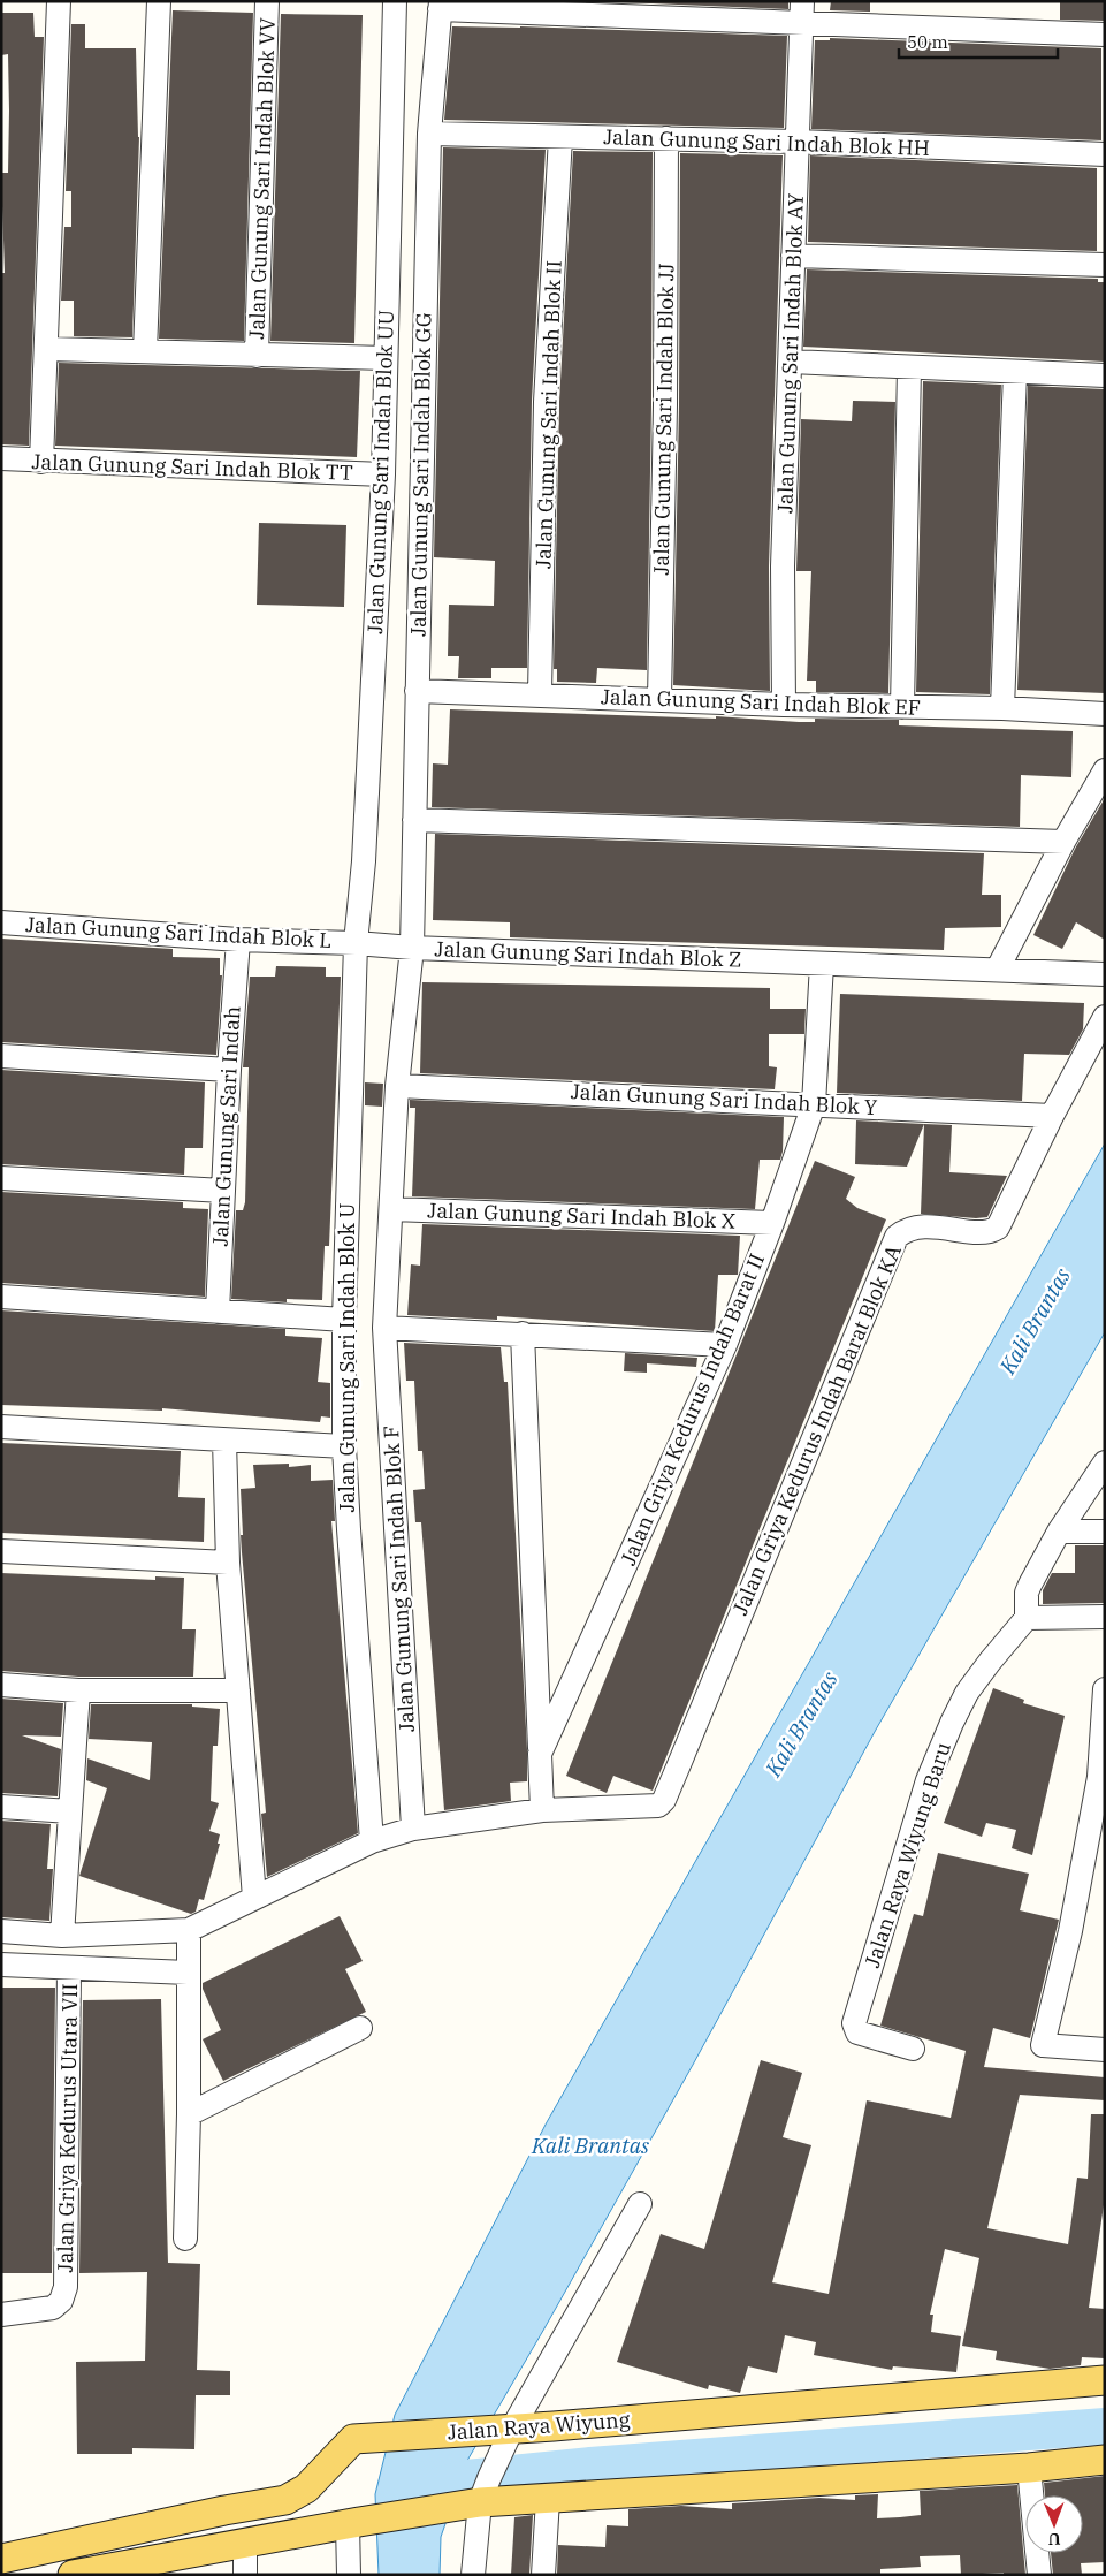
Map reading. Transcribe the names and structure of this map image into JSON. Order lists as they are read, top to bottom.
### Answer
{
  "streets": {
    "main road": ["Jalan Raya Wiyung"],
    "street": [
      "Jalan Gunung Sari Indah Blok HH",
      "Jalan Gunung Sari Indah Blok VV",
      "Jalan Gunung Sari Indah Blok AY",
      "Jalan Gunung Sari Indah Blok II",
      "Jalan Gunung Sari Indah Blok JJ",
      "Jalan Gunung Sari Indah Blok TT",
      "Jalan Gunung Sari Indah Blok UU",
      "Jalan Gunung Sari Indah Blok GG",
      "Jalan Gunung Sari Indah Blok EF",
      "Jalan Gunung Sari Indah Blok L",
      "Jalan Gunung Sari Indah Blok Z",
      "Jalan Gunung Sari Indah Blok Y",
      "Jalan Gunung Sari Indah",
      "Jalan Gunung Sari Indah Blok X",
      "Jalan Gunung Sari Indah Blok U",
      "Jalan Griya Kedurus Indah Barat II",
      "Jalan Griya Kedurus Indah Barat Blok KA",
      "Jalan Gunung Sari Indah Blok F",
      "Jalan Raya Wiyung Baru",
      "Jalan Griya Kedurus Utara VII"
    ]
  },
  "crossings": [
    ["Jalan Gunung Sari Indah Blok HH", "Jalan Gunung Sari Indah Blok AY"],
    ["Jalan Gunung Sari Indah Blok HH", "Jalan Gunung Sari Indah Blok II"],
    ["Jalan Gunung Sari Indah Blok HH", "Jalan Gunung Sari Indah Blok JJ"],
    ["Jalan Gunung Sari Indah Blok HH", "Jalan Gunung Sari Indah Blok GG"],
    ["Jalan Gunung Sari Indah Blok AY", "Jalan Gunung Sari Indah Blok EF"],
    ["Jalan Gunung Sari Indah Blok II", "Jalan Gunung Sari Indah Blok EF"],
    ["Jalan Gunung Sari Indah Blok JJ", "Jalan Gunung Sari Indah Blok EF"],
    ["Jalan Gunung Sari Indah Blok TT", "Jalan Gunung Sari Indah Blok UU"],
    ["Jalan Gunung Sari Indah Blok UU", "Jalan Gunung Sari Indah Blok L"],
    ["Jalan Gunung Sari Indah Blok UU", "Jalan Gunung Sari Indah Blok Z"],
    ["Jalan Gunung Sari Indah Blok UU", "Jalan Gunung Sari Indah Blok U"],
    ["Jalan Gunung Sari Indah Blok GG", "Jalan Gunung Sari Indah Blok EF"],
    ["Jalan Gunung Sari Indah Blok GG", "Jalan Gunung Sari Indah Blok Z"],
    ["Jalan Gunung Sari Indah Blok GG", "Jalan Gunung Sari Indah Blok F"],
    ["Jalan Gunung Sari Indah Blok L", "Jalan Gunung Sari Indah Blok Z"],
    ["Jalan Gunung Sari Indah Blok L", "Jalan Gunung Sari Indah"],
    ["Jalan Gunung Sari Indah Blok L", "Jalan Gunung Sari Indah Blok U"],
    ["Jalan Gunung Sari Indah Blok Z", "Jalan Gunung Sari Indah Blok U"],
    ["Jalan Gunung Sari Indah Blok Z", "Jalan Griya Kedurus Indah Barat II"],
    ["Jalan Gunung Sari Indah Blok Z", "Jalan Gunung Sari Indah Blok F"],
    ["Jalan Gunung Sari Indah Blok Y", "Jalan Griya Kedurus Indah Barat II"],
    ["Jalan Gunung Sari Indah Blok Y", "Jalan Griya Kedurus Indah Barat Blok KA"],
    ["Jalan Gunung Sari Indah Blok Y", "Jalan Gunung Sari Indah Blok F"],
    ["Jalan Gunung Sari Indah Blok X", "Jalan Griya Kedurus Indah Barat II"],
    ["Jalan Gunung Sari Indah Blok X", "Jalan Gunung Sari Indah Blok F"],
    ["Jalan Griya Kedurus Indah Barat II", "Jalan Griya Kedurus Indah Barat Blok KA"]
  ],
  "water": ["Kali Brantas"],
  "scale_bar": "50 m",
  "north": "bottom"
}
